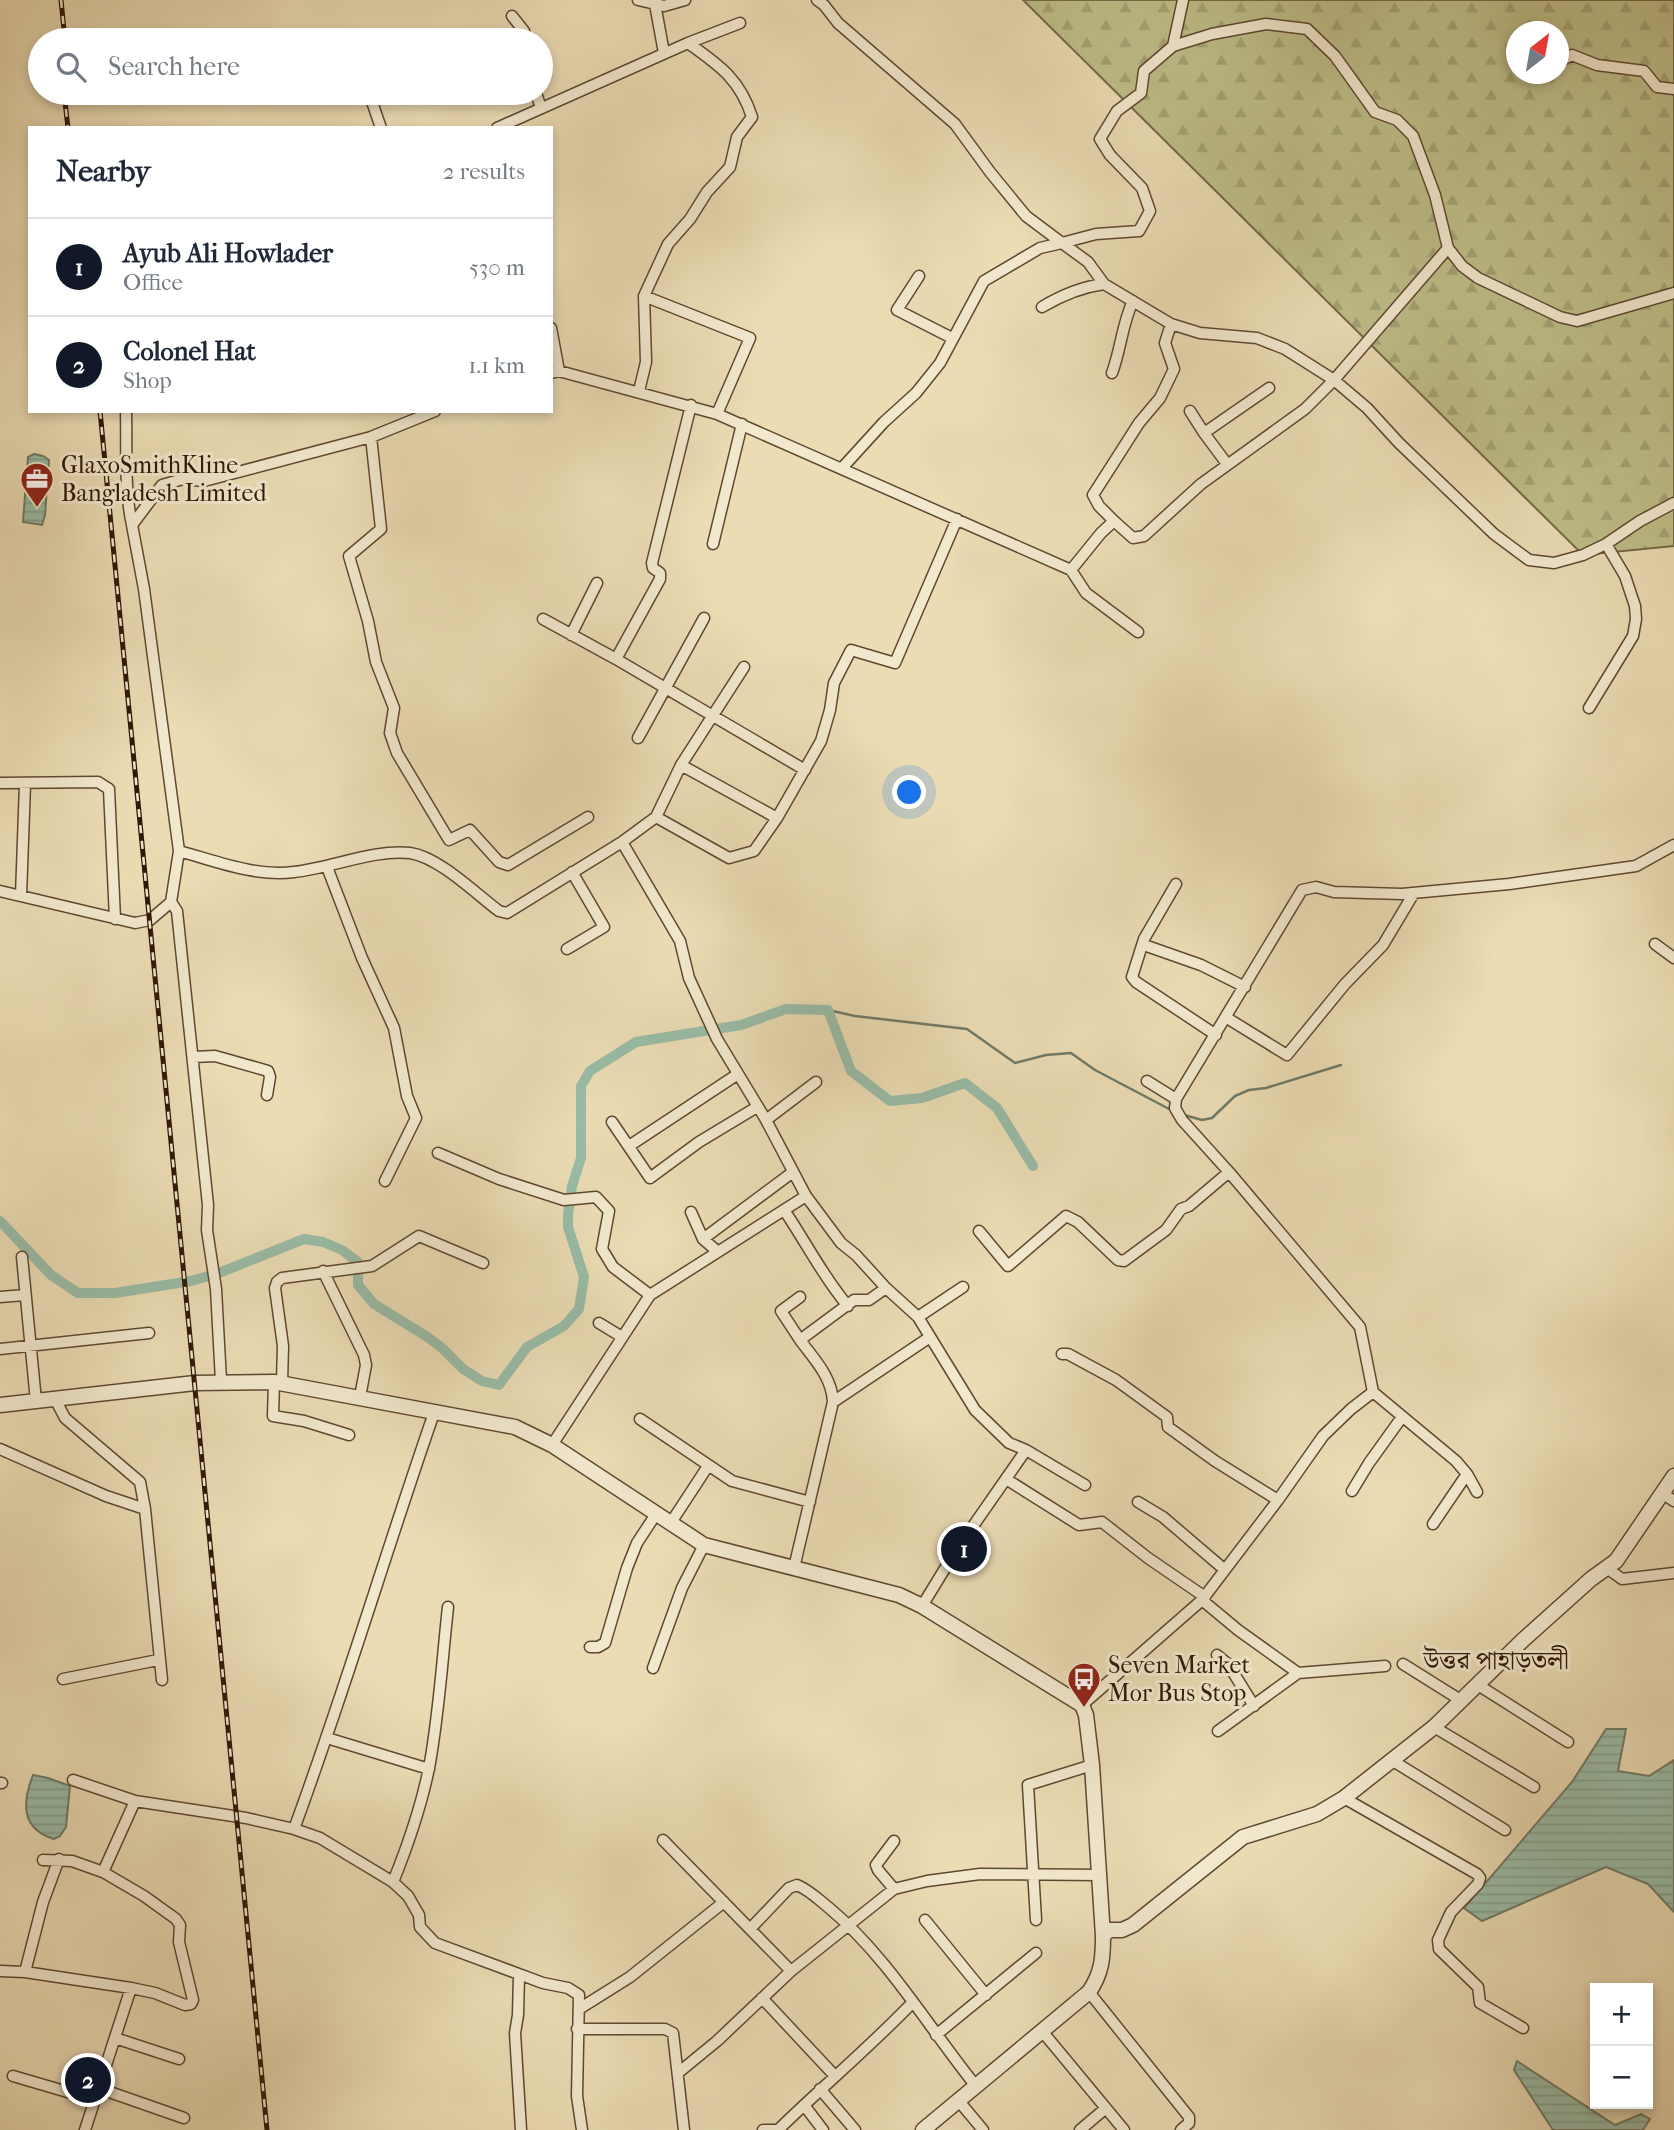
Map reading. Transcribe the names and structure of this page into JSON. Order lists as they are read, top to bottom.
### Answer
{
  "districts": ["উত্তর পাহাড়তলী"],
  "places": {
    "office": ["GlaxoSmithKline Bangladesh Limited"],
    "bus stop": ["Seven Market Mor Bus Stop"]
  },
  "north": "top right",
  "page": {
    "search": "Search here",
    "heading": ["Nearby", "2 results"],
    "list": [
      {
        "mark": "1",
        "name": "Ayub Ali Howlader",
        "note": "Office",
        "value": "530 m"
      },
      {
        "mark": "2",
        "name": "Colonel Hat",
        "note": "Shop",
        "value": "1.1 km"
      }
    ],
    "pins": ["1", "2"],
    "map_buttons": ["+", "−"]
  }
}
